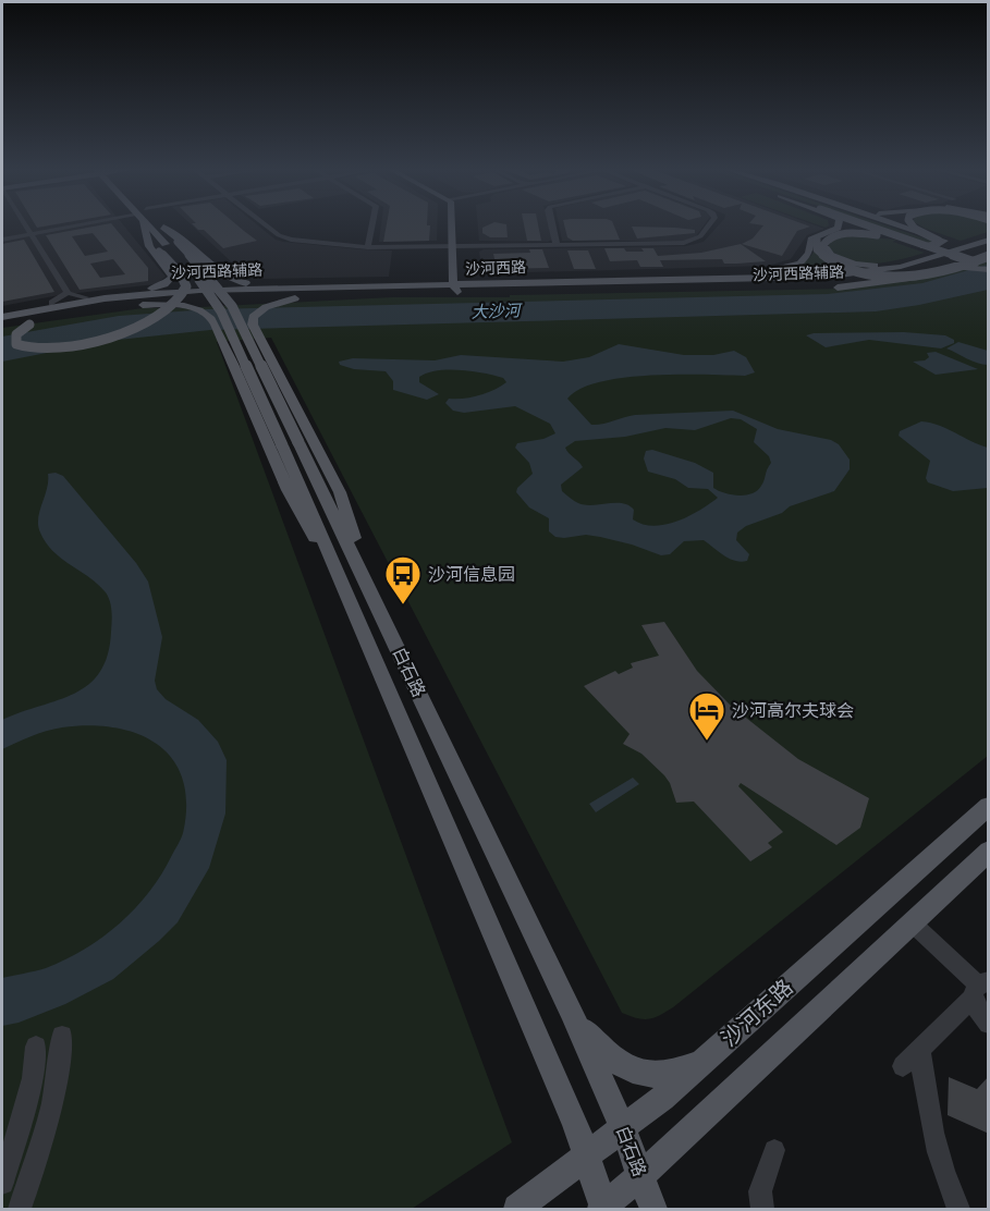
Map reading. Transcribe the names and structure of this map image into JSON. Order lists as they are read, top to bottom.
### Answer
{
  "streets": {
    "main road": [
      "沙河西路",
      "沙河西路辅路",
      "白石路",
      "沙河东路"
    ]
  },
  "crossings": [
    ["沙河西路", "沙河西路辅路"],
    ["白石路", "沙河东路"]
  ],
  "water": ["大沙河"],
  "places": {
    "bus stop": ["沙河信息园"],
    "hotel": ["沙河高尔夫球会"]
  }
}
